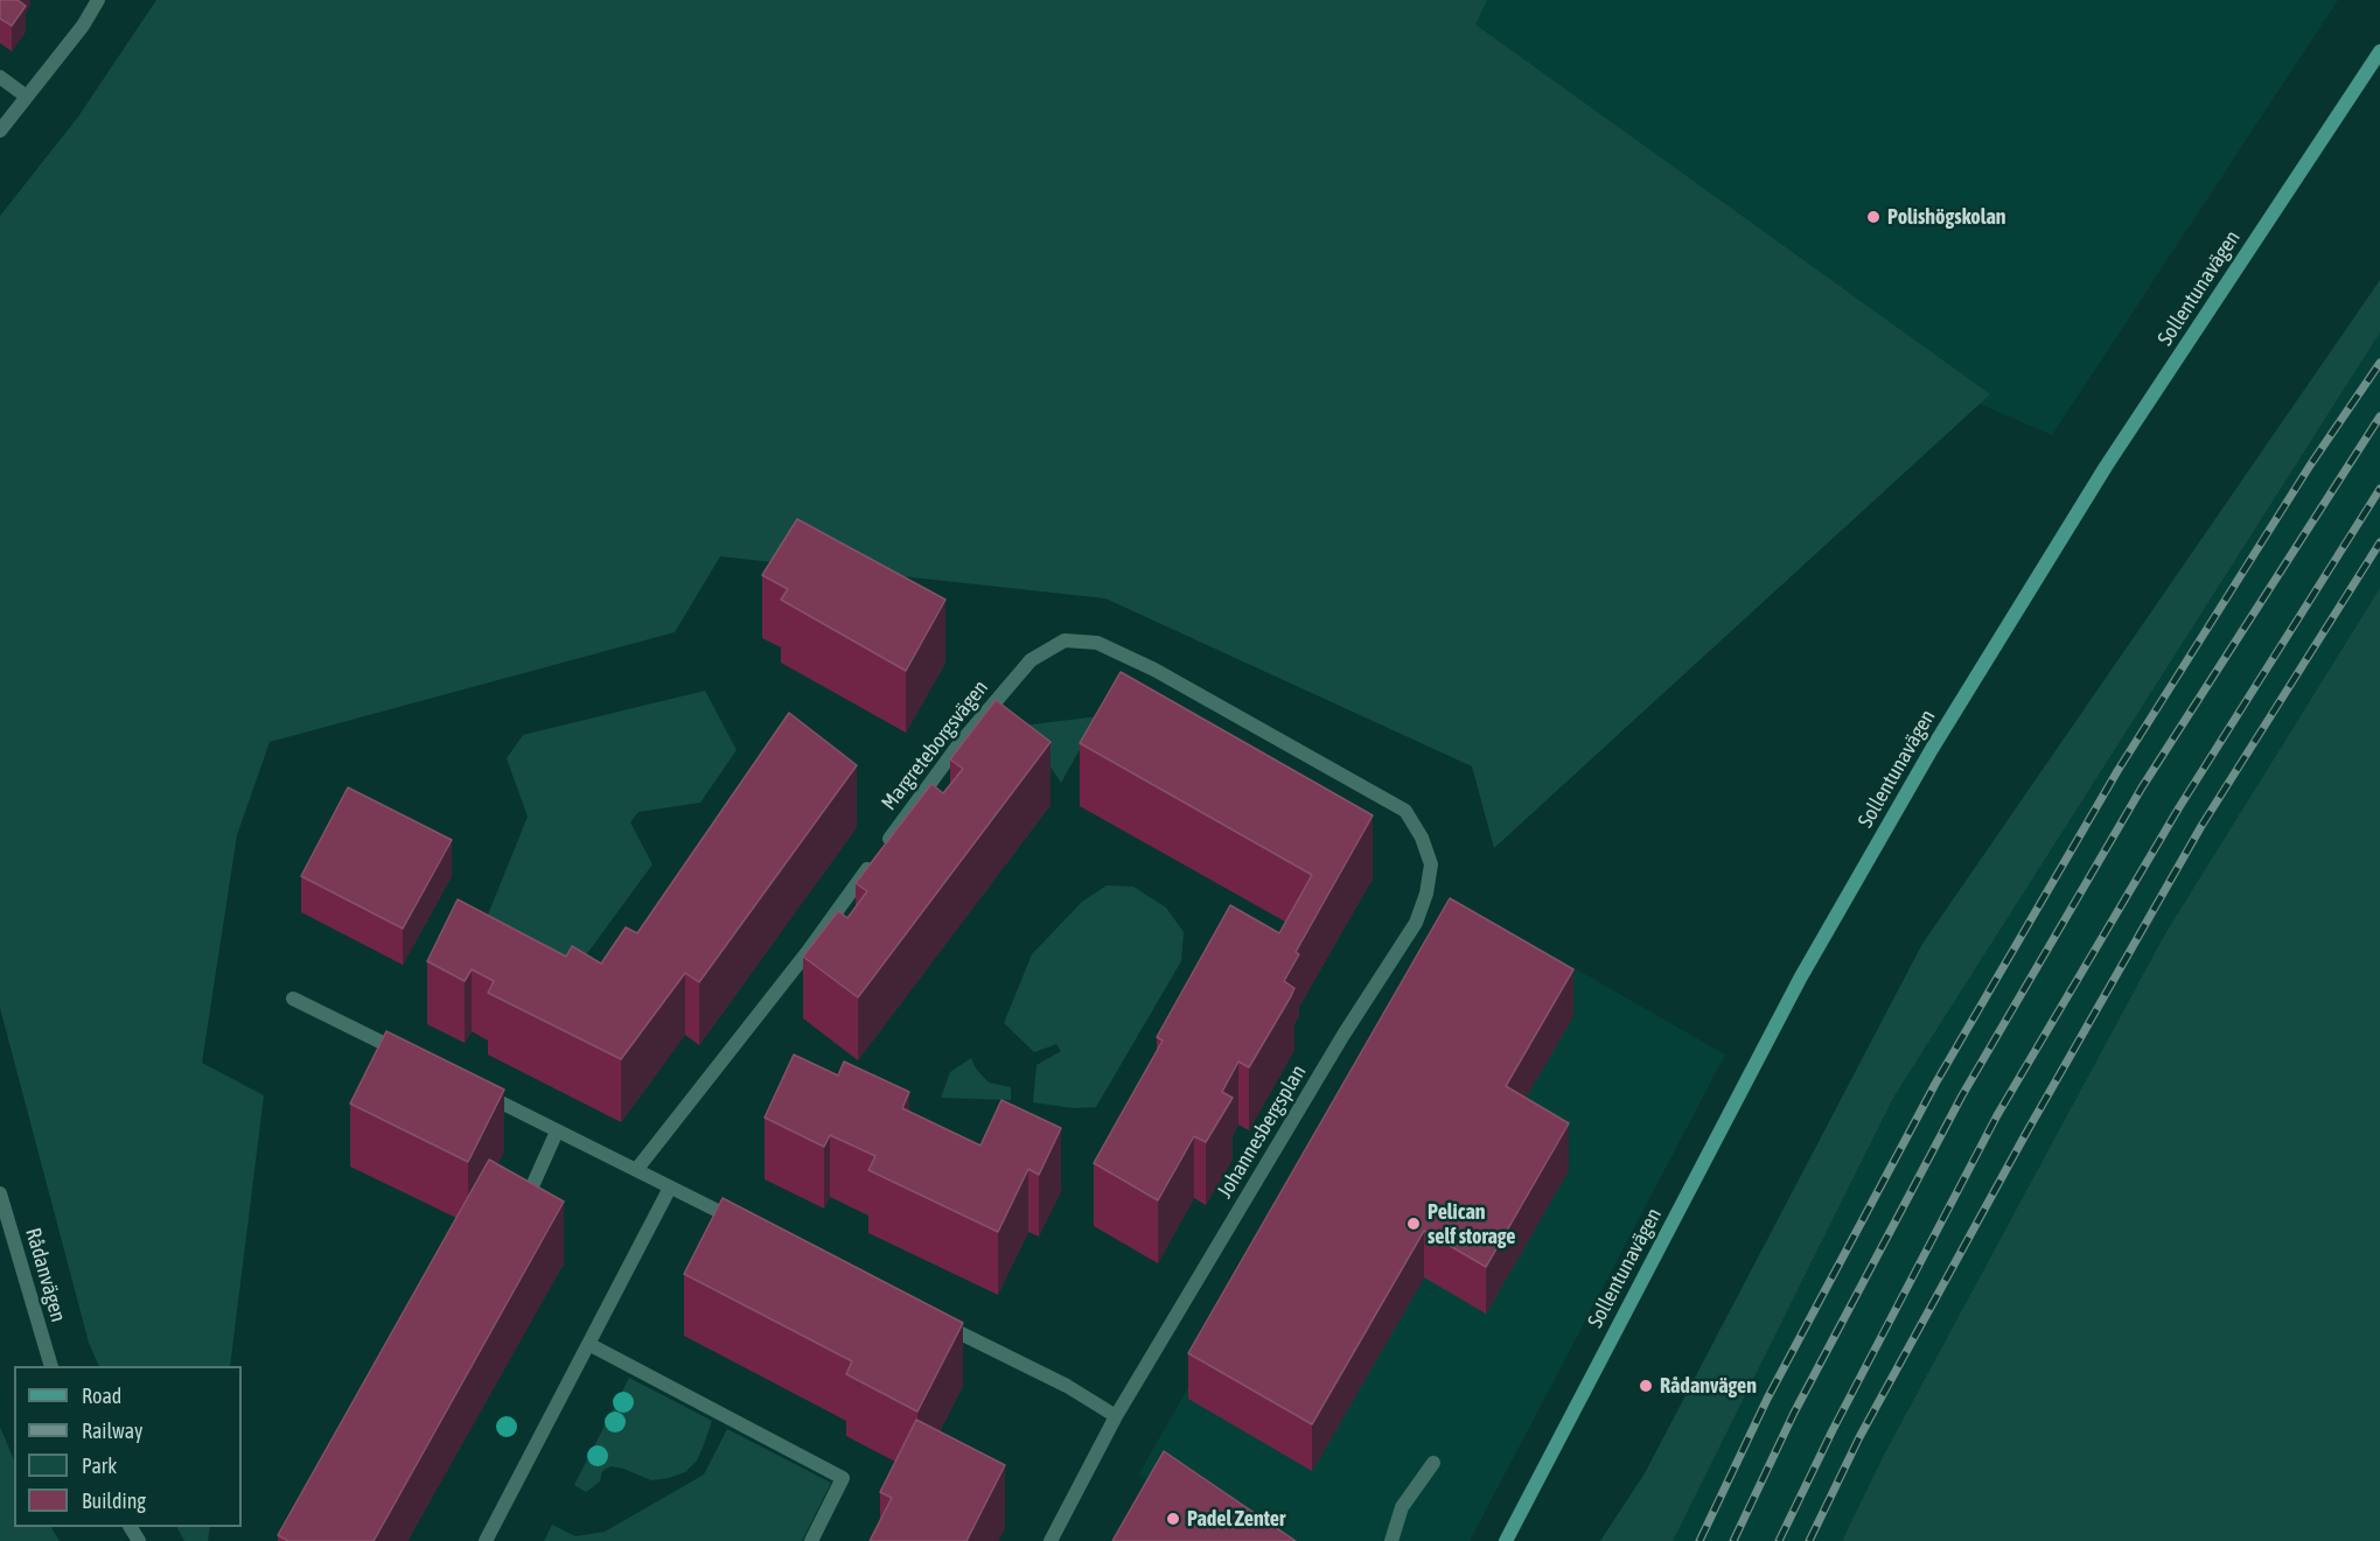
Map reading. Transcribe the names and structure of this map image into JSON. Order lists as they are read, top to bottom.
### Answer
{
  "streets": {
    "street": [
      "Sollentunavägen",
      "Margreteborgsvägen",
      "Johannesbergsplan",
      "Rådanvägen"
    ]
  },
  "crossings": [
    ["Margreteborgsvägen", "Johannesbergsplan"]
  ],
  "places": [
    "Polishögskolan",
    "Pelican self storage",
    "Rådanvägen",
    "Padel Zenter"
  ],
  "legend": [
    "Road",
    "Railway",
    "Park",
    "Building"
  ]
}
